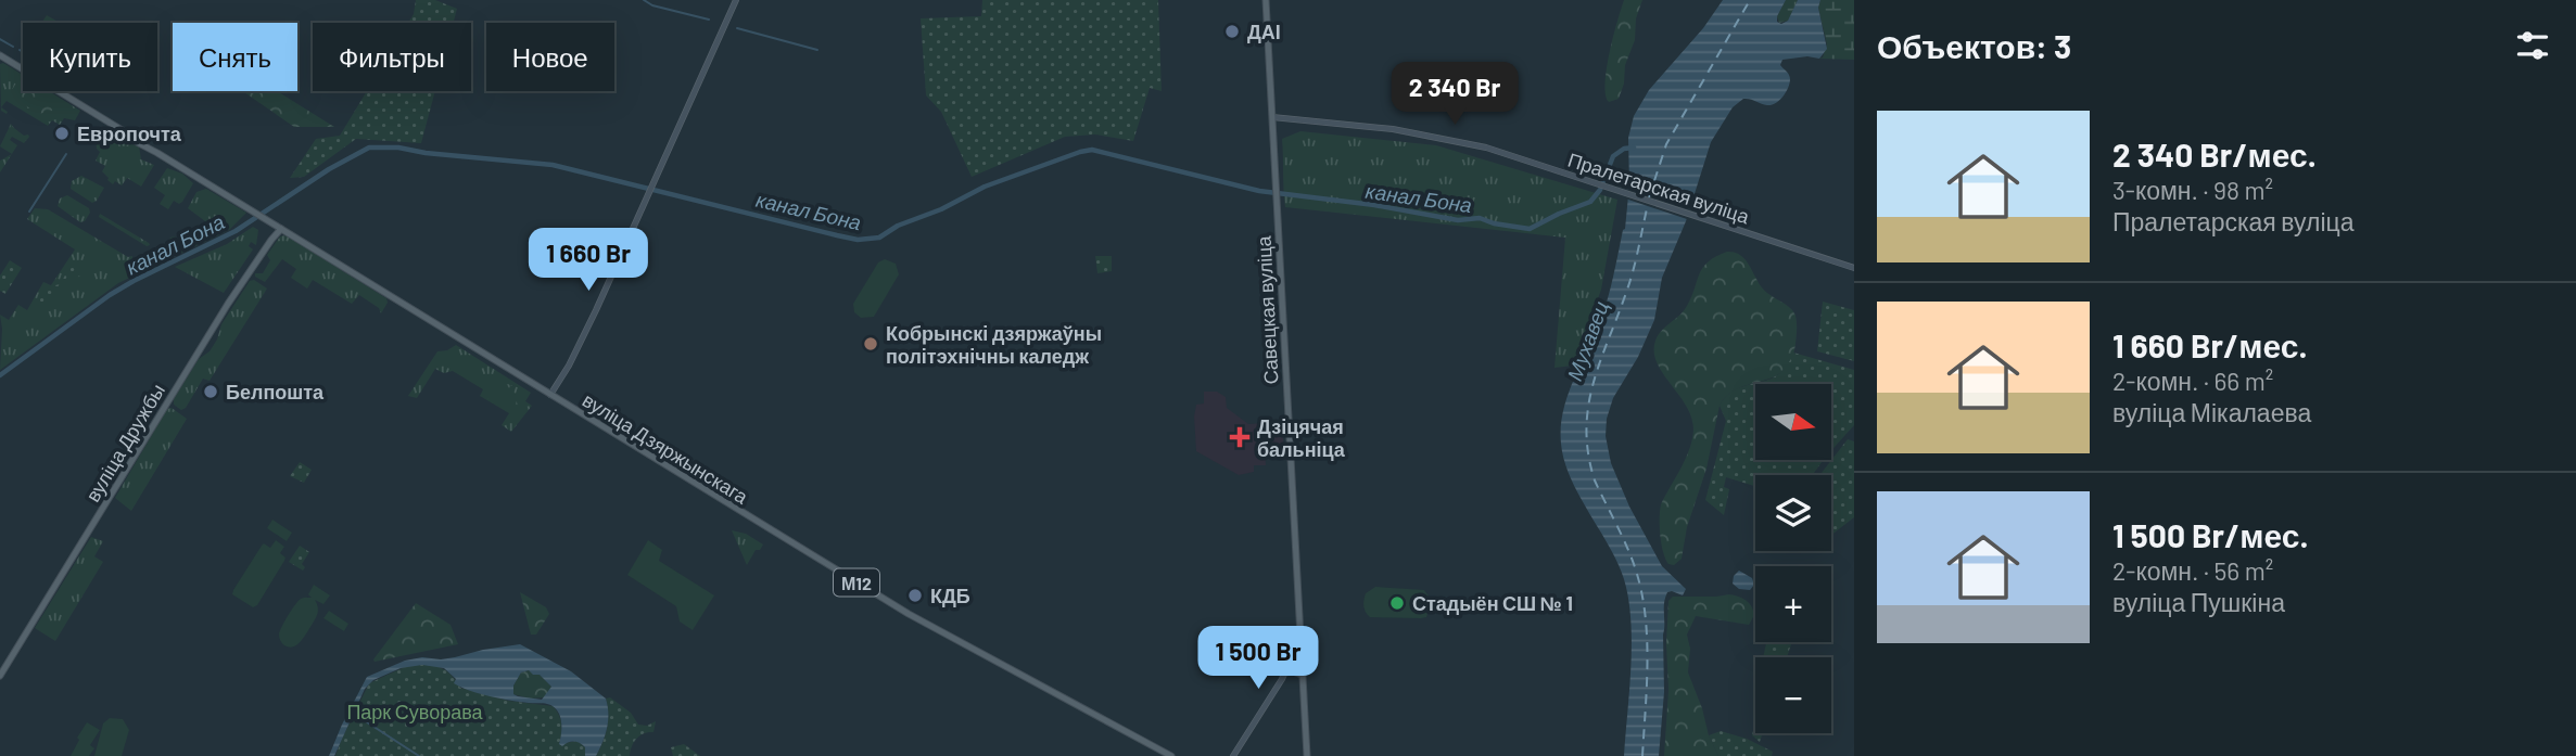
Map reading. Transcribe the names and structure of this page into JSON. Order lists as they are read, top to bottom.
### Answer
{
  "streets": {
    "main road": [
      "Пралетарская вуліца",
      "Савецкая вуліца",
      "вуліца Дружбы",
      "вуліца Дзяржынскага",
      "М12"
    ]
  },
  "crossings": [
    ["Пралетарская вуліца", "Савецкая вуліца"],
    ["вуліца Дружбы", "вуліца Дзяржынскага"]
  ],
  "water": ["канал Бона", "Мухавец"],
  "parks": ["Парк Суворава"],
  "places": {
    "other": [
      "ДАІ",
      "Европочта",
      "Кобрынскі дзяржаўны політэхнічны каледж",
      "Белпошта",
      "КДБ",
      "Стадыён СШ № 1"
    ],
    "health": ["Дзіцячая бальніца"]
  },
  "north": "right",
  "page": {
    "heading": "Объектов: 3",
    "chip": [
      "Купить",
      "Снять",
      "Фильтры",
      "Новое"
    ],
    "price": ["2 340 Br", "1 660 Br", "1 500 Br"],
    "list": [
      {
        "name": "2 340 Br/мес.",
        "note": "3-комн. · 98 m² · Пралетарская вуліца"
      },
      {
        "name": "1 660 Br/мес.",
        "note": "2-комн. · 66 m² · вуліца Мікалаева"
      },
      {
        "name": "1 500 Br/мес.",
        "note": "2-комн. · 56 m² · вуліца Пушкіна"
      }
    ],
    "map_buttons": ["+", "−"]
  }
}
